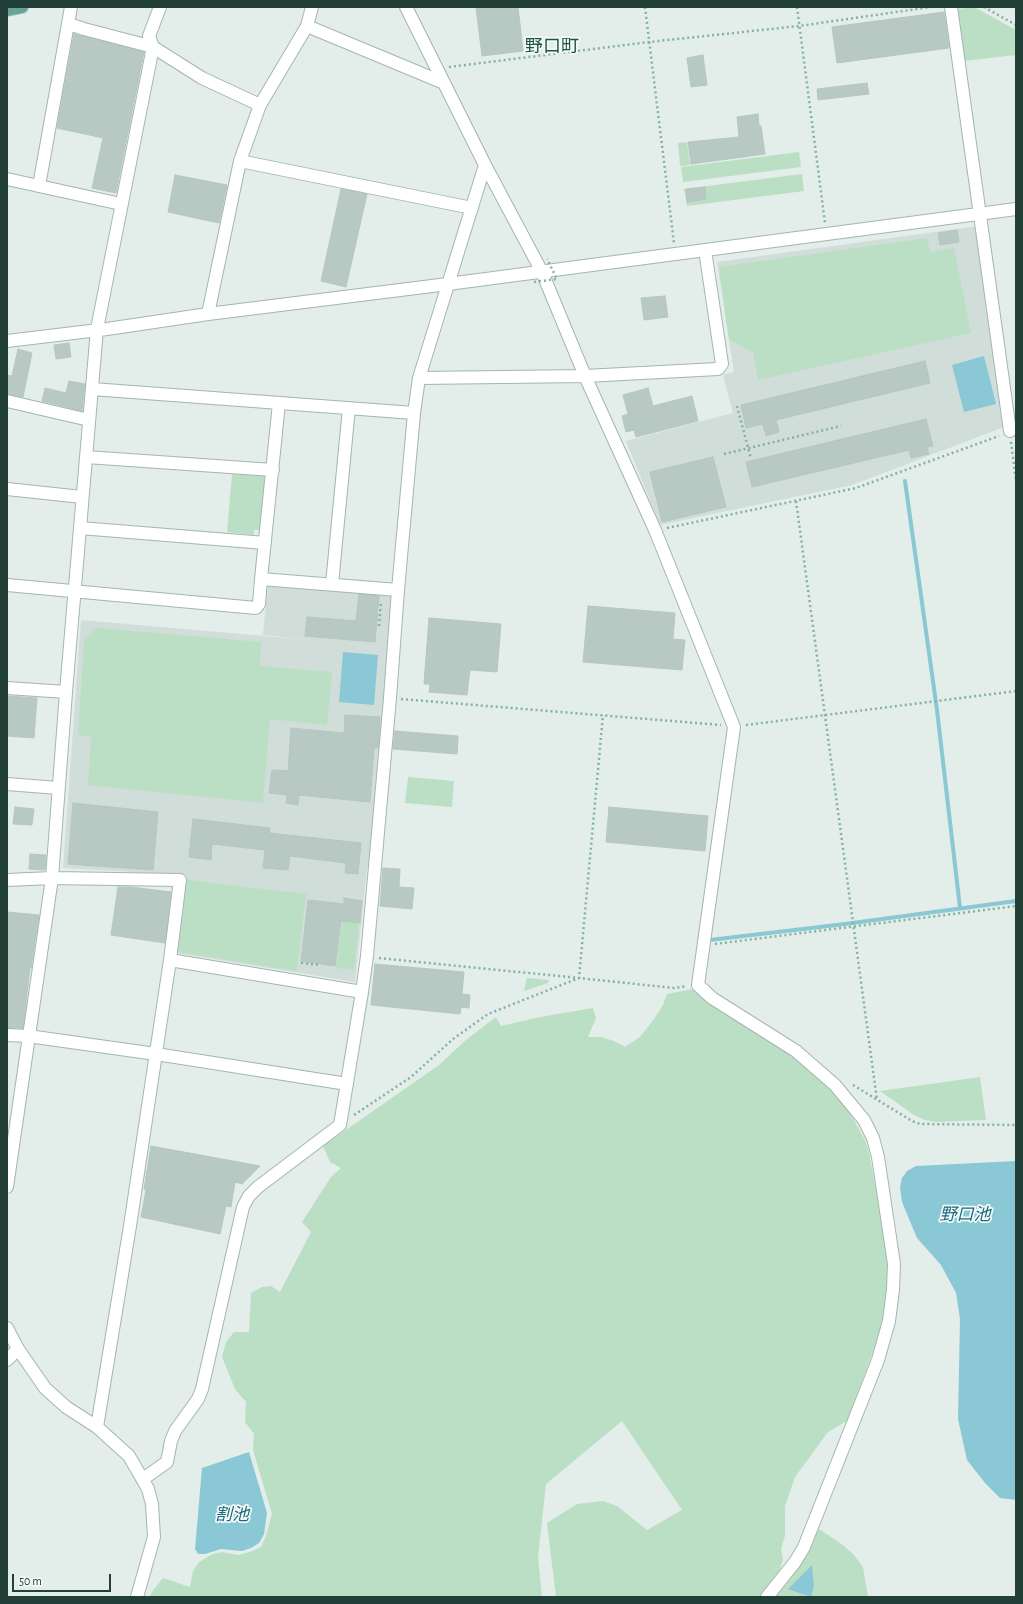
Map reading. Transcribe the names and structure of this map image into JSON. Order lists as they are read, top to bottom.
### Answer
{
  "districts": ["野口町"],
  "water": ["野口池", "割池"],
  "scale_bar": "50 m"
}
